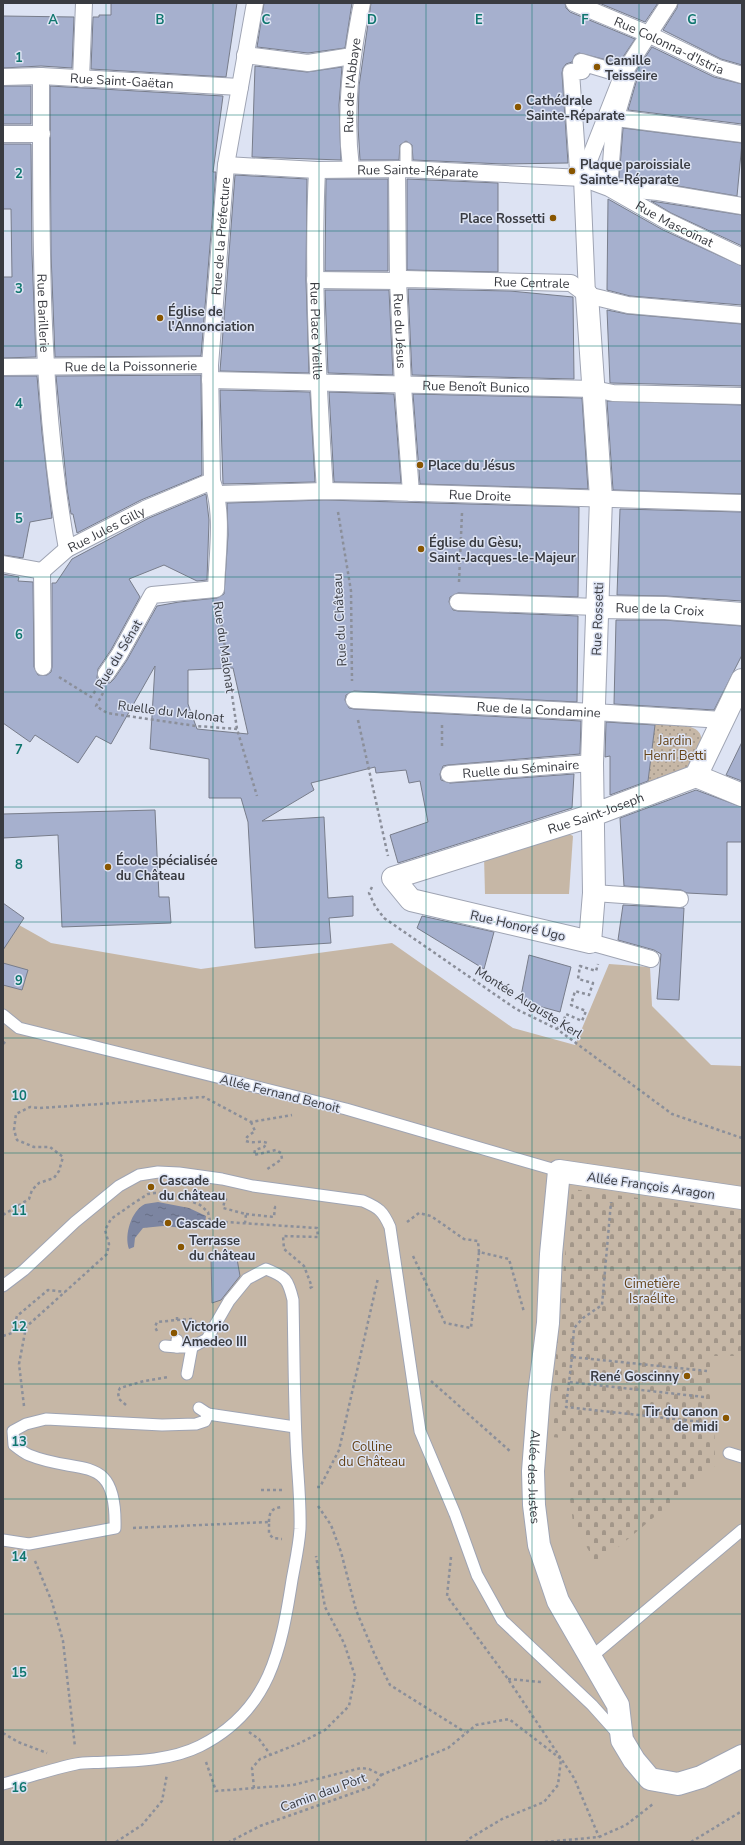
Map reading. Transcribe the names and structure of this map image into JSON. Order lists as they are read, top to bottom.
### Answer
{
  "streets": {
    "street": [
      "Rue Colonna-d'Istria",
      "Rue Saint-Gaëtan",
      "Rue de l'Abbaye",
      "Rue Sainte-Réparate",
      "Rue Mascoïnat",
      "Rue de la Préfecture",
      "Rue Centrale",
      "Rue Barillerie",
      "Rue Place Vieille",
      "Rue du Jésus",
      "Rue de la Poissonnerie",
      "Rue Benoît Bunico",
      "Rue Droite",
      "Rue Jules Gilly",
      "Rue de la Croix",
      "Rue Rossetti",
      "Rue du Malonat",
      "Rue du Sénat",
      "Rue de la Condamine",
      "Ruelle du Séminaire",
      "Rue Saint-Joseph",
      "Rue Honoré Ugo",
      "Allée François Aragon",
      "Allée des Justes"
    ],
    "lane": ["Allée Fernand Benoit"],
    "path": [
      "Rue du Château",
      "Ruelle du Malonat",
      "Montée Auguste Kerl",
      "Camin dau Pòrt"
    ]
  },
  "crossings": [
    ["Rue Saint-Gaëtan", "Rue de la Préfecture"],
    ["Rue Saint-Gaëtan", "Rue Barillerie"],
    ["Rue de l'Abbaye", "Rue Sainte-Réparate"],
    ["Rue Sainte-Réparate", "Rue Mascoïnat"],
    ["Rue Sainte-Réparate", "Rue de la Préfecture"],
    ["Rue Sainte-Réparate", "Rue Place Vieille"],
    ["Rue Sainte-Réparate", "Rue du Jésus"],
    ["Rue de la Préfecture", "Rue de la Poissonnerie"],
    ["Rue de la Préfecture", "Rue Benoît Bunico"],
    ["Rue de la Préfecture", "Rue Droite"],
    ["Rue de la Préfecture", "Rue Jules Gilly"],
    ["Rue de la Préfecture", "Rue du Malonat"],
    ["Rue Centrale", "Rue Place Vieille"],
    ["Rue Centrale", "Rue du Jésus"],
    ["Rue Centrale", "Rue Rossetti"],
    ["Rue Barillerie", "Rue de la Poissonnerie"],
    ["Rue Barillerie", "Rue Jules Gilly"],
    ["Rue Place Vieille", "Rue Benoît Bunico"],
    ["Rue Place Vieille", "Rue Droite"],
    ["Rue Place Vieille", "Rue du Château"],
    ["Rue du Jésus", "Rue Benoît Bunico"],
    ["Rue du Jésus", "Rue Droite"],
    ["Rue de la Poissonnerie", "Rue Benoît Bunico"],
    ["Rue Benoît Bunico", "Rue Rossetti"],
    ["Rue Droite", "Rue Jules Gilly"],
    ["Rue Droite", "Rue Rossetti"],
    ["Rue Droite", "Rue du Château"],
    ["Rue Droite", "Rue du Malonat"],
    ["Rue Jules Gilly", "Rue du Malonat"],
    ["Rue de la Croix", "Rue Rossetti"],
    ["Rue Rossetti", "Rue de la Condamine"],
    ["Rue Rossetti", "Ruelle du Séminaire"],
    ["Rue Rossetti", "Rue Saint-Joseph"],
    ["Rue Rossetti", "Rue Honoré Ugo"],
    ["Rue du Château", "Rue de la Condamine"],
    ["Rue du Château", "Rue Saint-Joseph"],
    ["Rue du Château", "Rue Honoré Ugo"],
    ["Rue du Malonat", "Rue du Sénat"],
    ["Rue du Malonat", "Ruelle du Malonat"],
    ["Rue du Sénat", "Ruelle du Malonat"],
    ["Rue Saint-Joseph", "Rue Honoré Ugo"],
    ["Allée Fernand Benoit", "Allée François Aragon"],
    ["Allée Fernand Benoit", "Allée des Justes"],
    ["Allée François Aragon", "Allée des Justes"]
  ],
  "parks": ["Jardin Henri Betti", "Cimetière Israélite", "Colline du Château"],
  "places": [
    "Camille Teisseire",
    "Cathédrale Sainte-Réparate",
    "Plaque paroissiale Sainte-Réparate",
    "Place Rossetti",
    "Église de l'Annonciation",
    "Place du Jésus",
    "Église du Gèsu, Saint-Jacques-le-Majeur",
    "École spécialisée du Château",
    "Cascade du château",
    "Cascade",
    "Terrasse du château",
    "Victorio Amedeo III",
    "René Goscinny",
    "Tir du canon de midi"
  ],
  "grid": {
    "columns": [
      "A",
      "B",
      "C",
      "D",
      "E",
      "F",
      "G"
    ],
    "rows": [
      "1",
      "2",
      "3",
      "4",
      "5",
      "6",
      "7",
      "8",
      "9",
      "10",
      "11",
      "12",
      "13",
      "14",
      "15",
      "16"
    ]
  }
}
